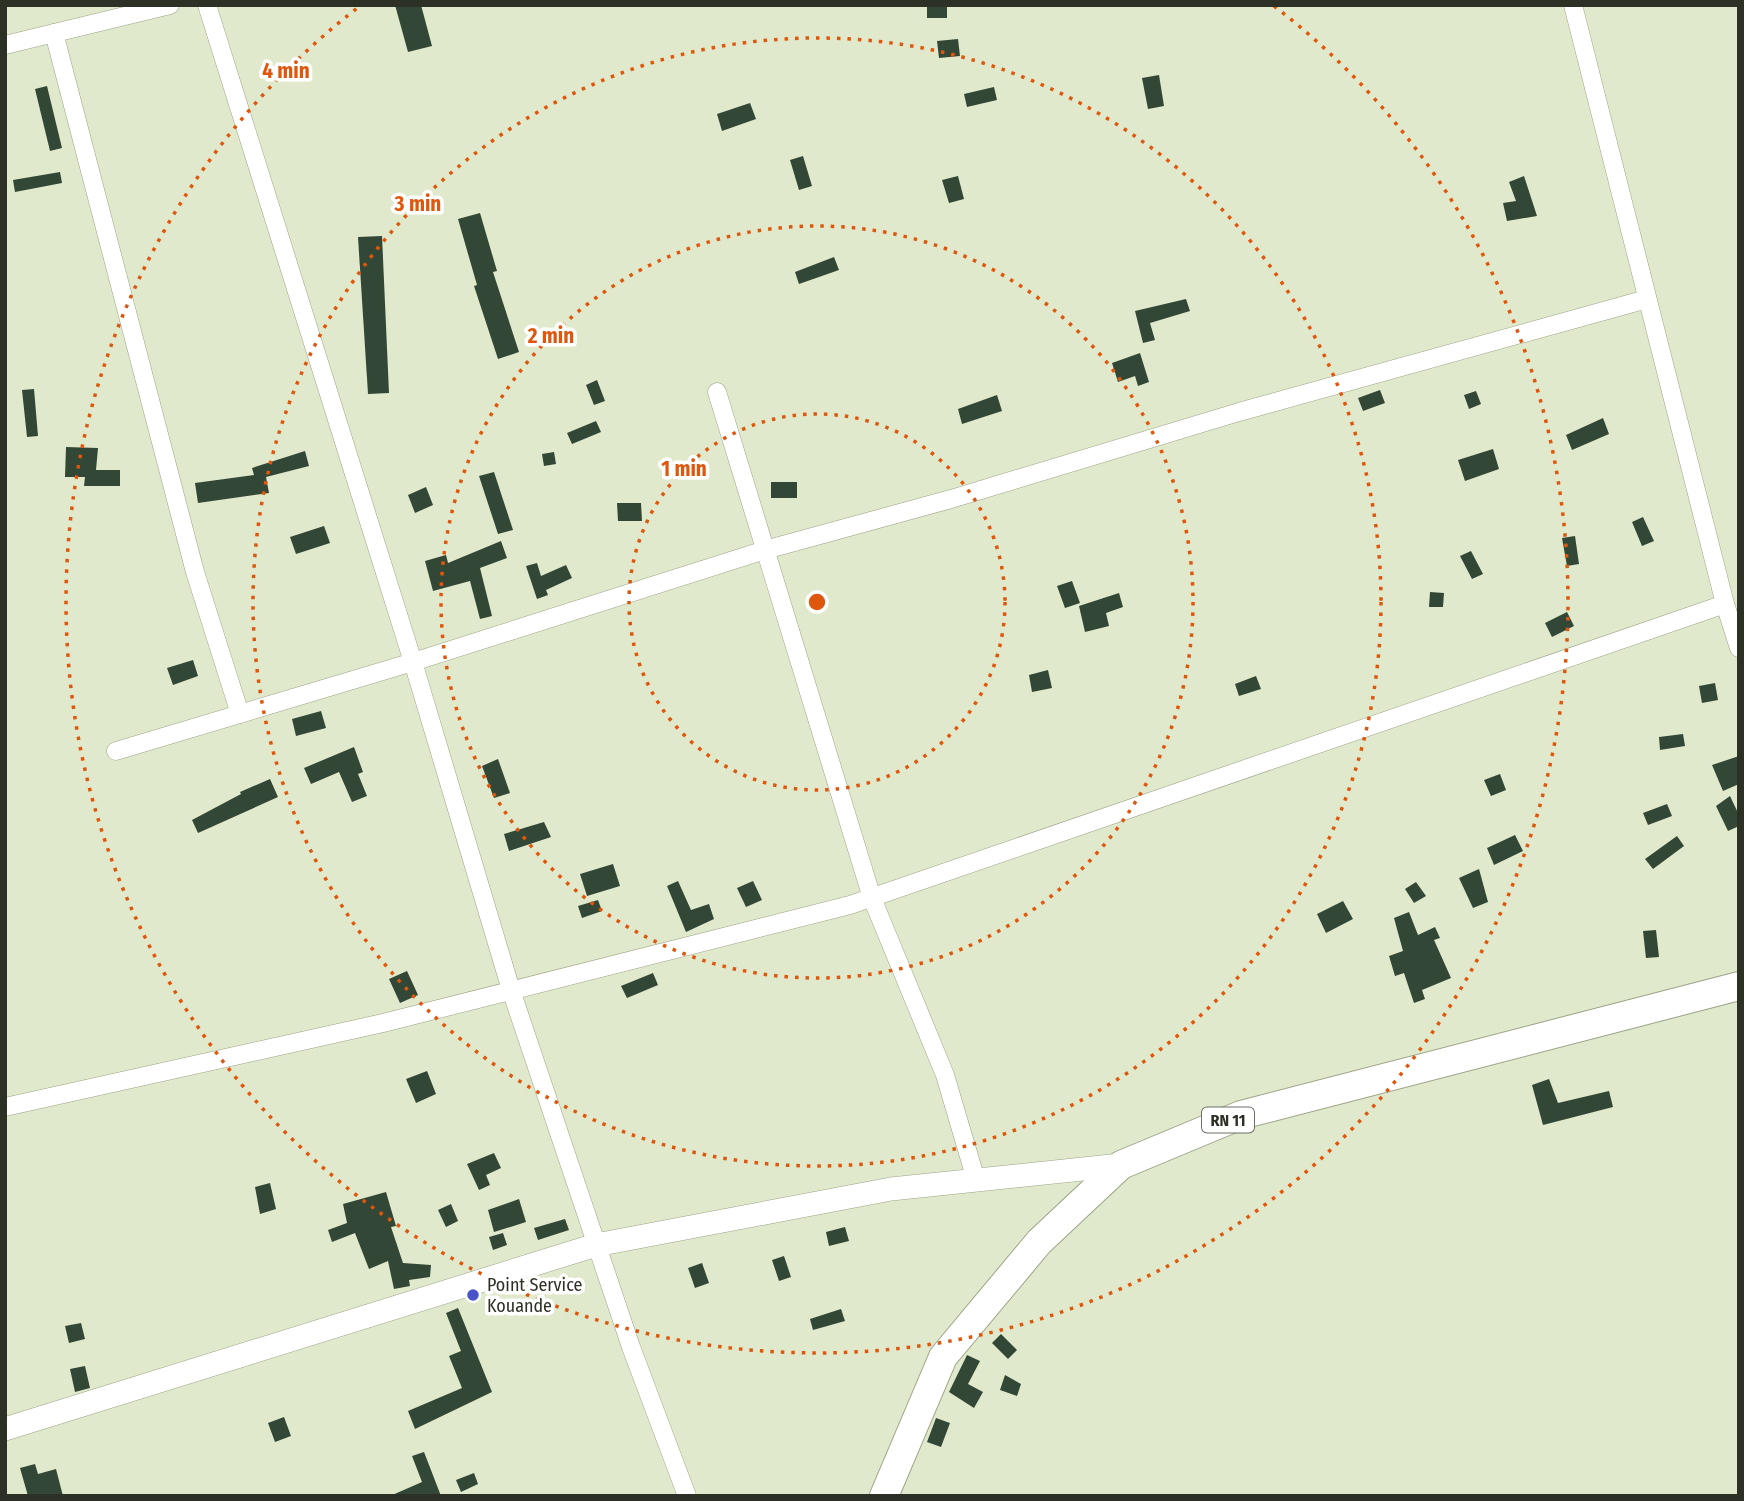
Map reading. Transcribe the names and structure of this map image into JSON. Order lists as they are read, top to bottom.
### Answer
{
  "streets": {
    "main road": ["RN 11"]
  },
  "places": ["Point Service Kouande"],
  "rings": [
    "4 min",
    "3 min",
    "2 min",
    "1 min"
  ]
}
